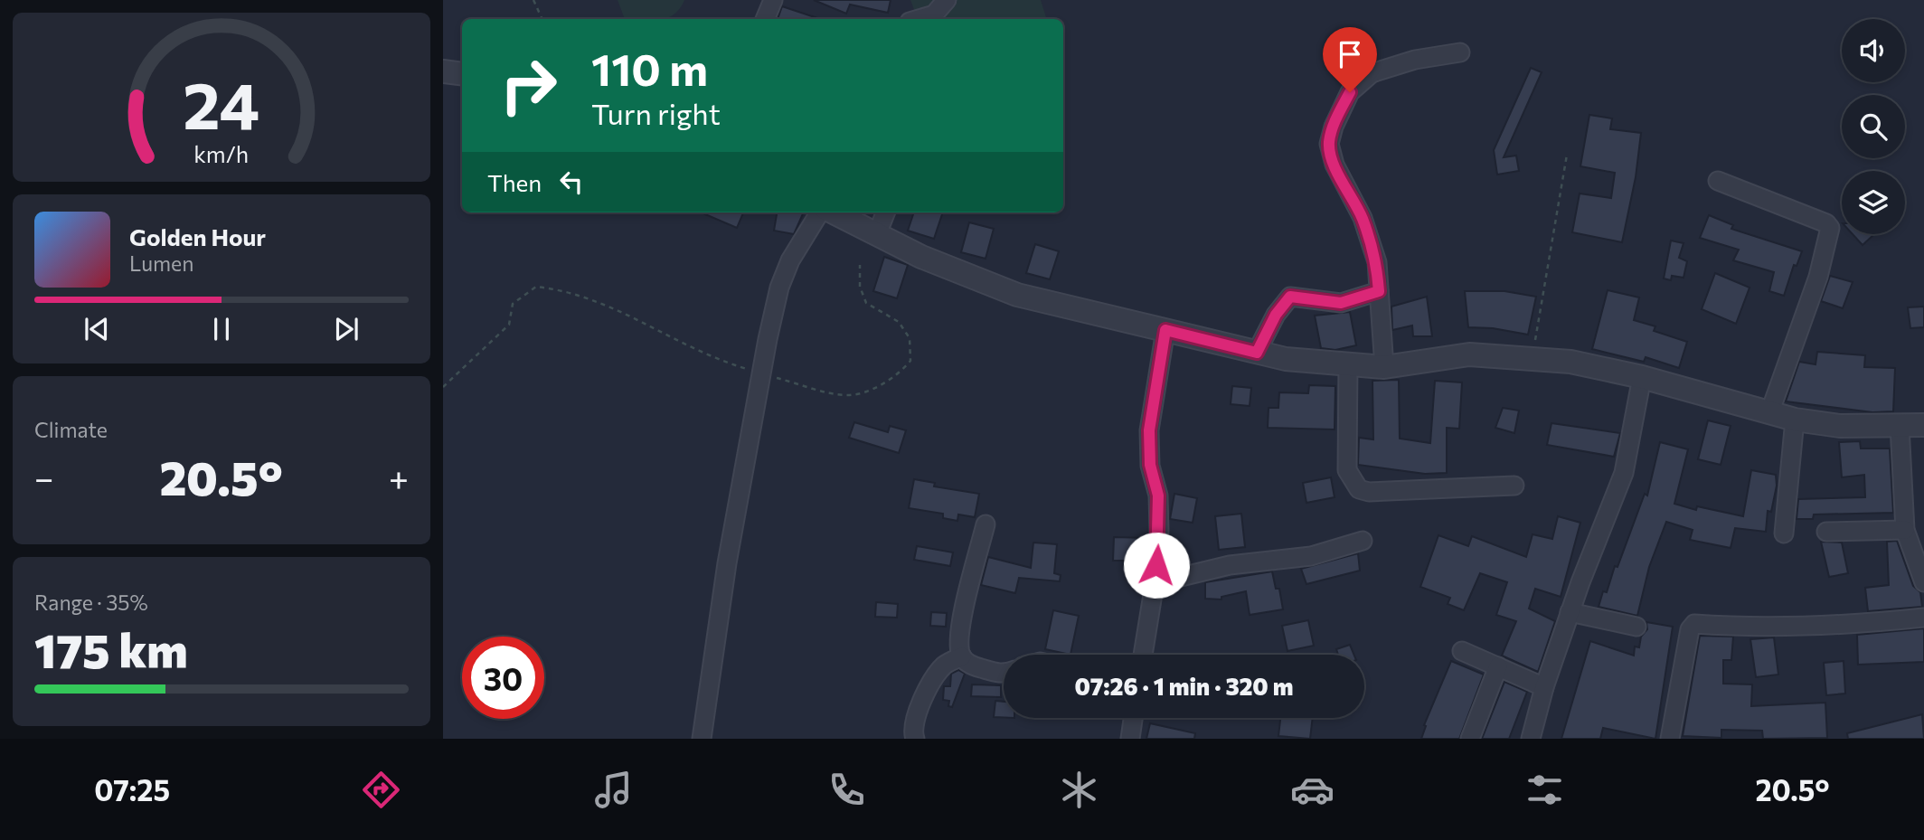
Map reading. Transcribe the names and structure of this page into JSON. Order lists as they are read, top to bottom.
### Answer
{
  "page": {
    "turn": ["110 m", "Turn right"],
    "then": "Then",
    "song": ["Golden Hour", "Lumen"],
    "tile": [
      "Climate",
      ["Range · 35%", "175 km"]
    ],
    "heat": ["−", "20.5°", "+"],
    "limit": "30",
    "trip": "07:26 · 1 min · 320 m",
    "tabs": ["07:25", "20.5°"],
    "gauge": ["24", "km/h"]
  }
}
